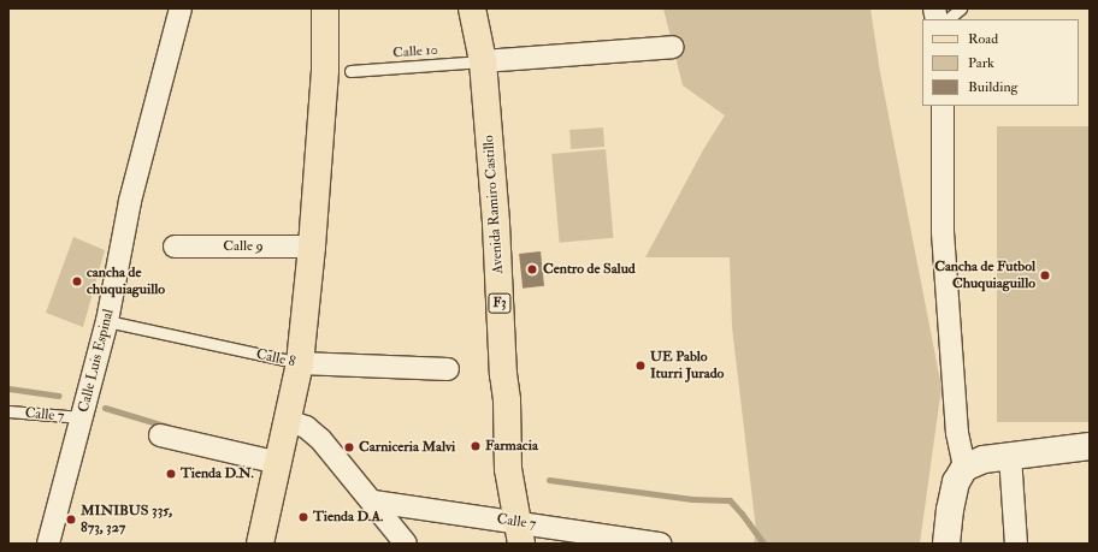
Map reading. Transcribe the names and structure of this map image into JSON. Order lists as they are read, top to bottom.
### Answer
{
  "streets": {
    "main road": ["Avenida Ramiro Castillo", "F3"],
    "street": [
      "Calle 9",
      "Calle 8",
      "Calle Luis Espinal",
      "Calle 7"
    ],
    "lane": ["Calle 10"]
  },
  "crossings": [
    ["Calle 10", "Avenida Ramiro Castillo"],
    ["Avenida Ramiro Castillo", "Calle 7"],
    ["Calle 8", "Calle Luis Espinal"],
    ["Calle Luis Espinal", "Calle 7"]
  ],
  "places": [
    "Centro de Salud",
    "Cancha de Futbol Chuquiaguillo",
    "cancha de chuquiaguillo",
    "UE Pablo Iturri Jurado",
    "Farmacia",
    "Carniceria Malvi",
    "Tienda D.N.",
    "Tienda D.A.",
    "MINIBUS 335, 873, 327"
  ],
  "legend": ["Road", "Park", "Building"]
}
